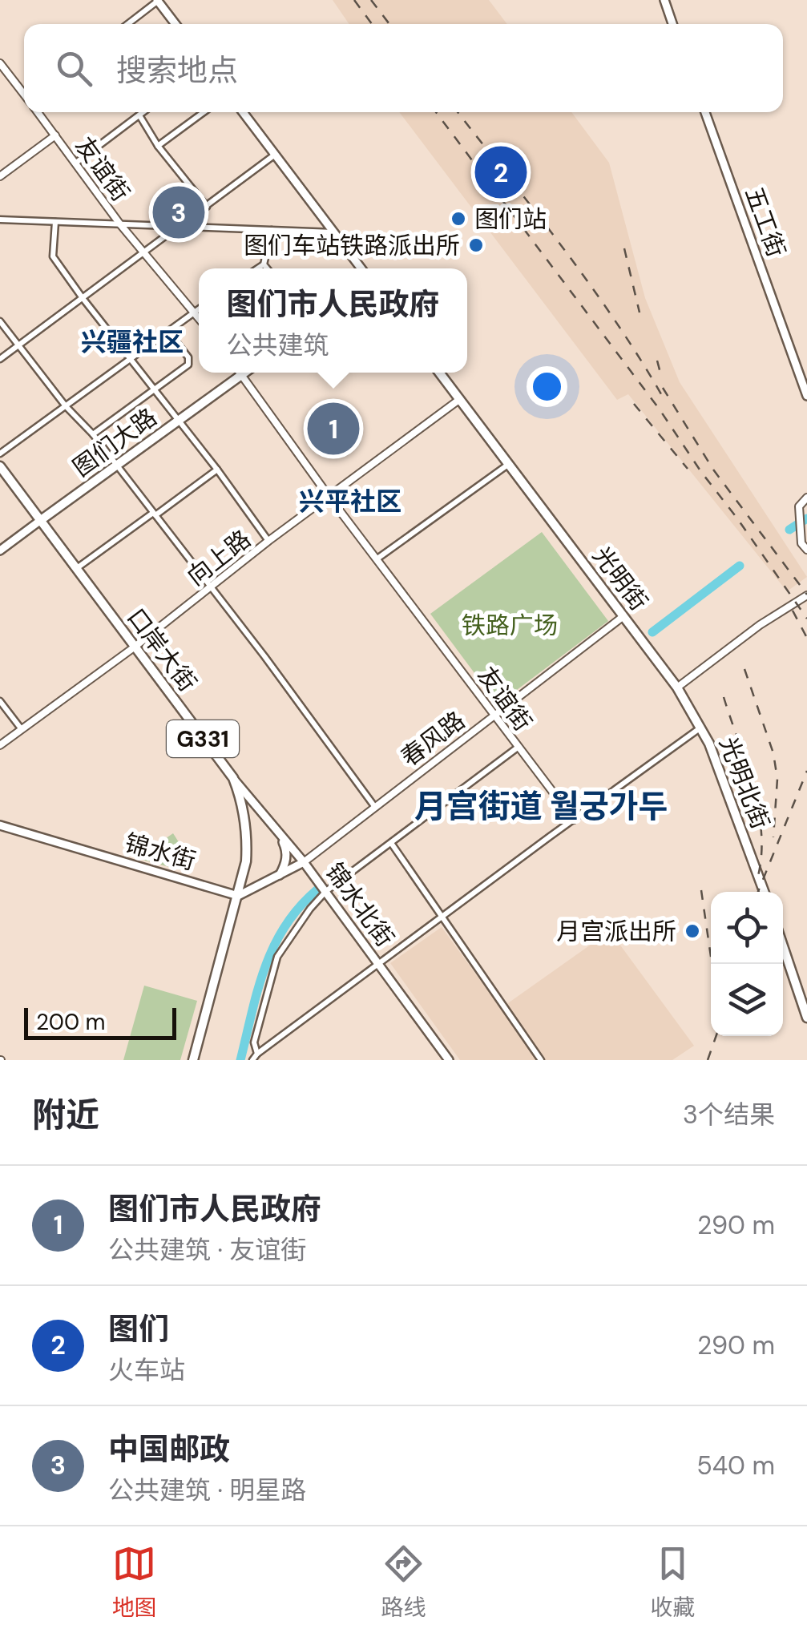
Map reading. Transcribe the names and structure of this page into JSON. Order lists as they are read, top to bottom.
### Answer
{
  "streets": {
    "main road": [
      "五工街",
      "图们大路",
      "光明街",
      "口岸大街",
      "G331",
      "光明北街",
      "锦水街",
      "锦水北街"
    ],
    "street": ["友谊街", "向上路", "春风路"]
  },
  "crossings": [
    ["友谊街", "向上路"],
    ["友谊街", "春风路"],
    ["图们大路", "口岸大街"],
    ["向上路", "光明街"],
    ["向上路", "口岸大街"],
    ["光明街", "春风路"],
    ["光明街", "光明北街"],
    ["口岸大街", "锦水街"],
    ["口岸大街", "锦水北街"],
    ["春风路", "锦水北街"]
  ],
  "districts": ["兴疆社区", "兴平社区", "月宫街道 월궁가두"],
  "parks": ["铁路广场"],
  "places": ["图们站", "图们车站铁路派出所", "月宫派出所"],
  "scale_bar": "200 m",
  "page": {
    "search": "搜索地点",
    "pins": ["2", "3", "1"],
    "popup": ["图们市人民政府", "公共建筑"],
    "scale": "200 m",
    "heading": ["附近", "3个结果"],
    "list": [
      {
        "mark": "1",
        "name": "图们市人民政府",
        "note": "公共建筑 · 友谊街",
        "value": "290 m"
      },
      {
        "mark": "2",
        "name": "图们",
        "note": "火车站",
        "value": "290 m"
      },
      {
        "mark": "3",
        "name": "中国邮政",
        "note": "公共建筑 · 明星路",
        "value": "540 m"
      }
    ],
    "nav": ["地图", "路线", "收藏"]
  }
}
